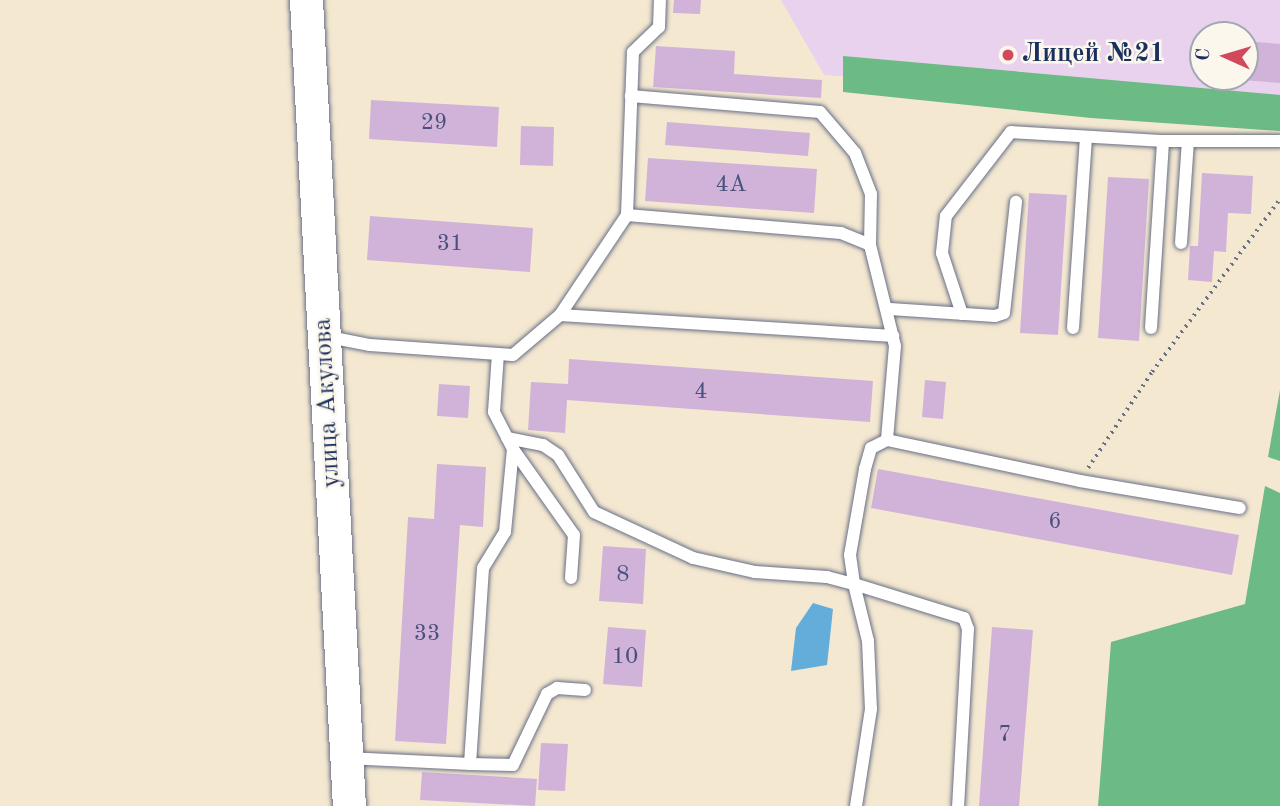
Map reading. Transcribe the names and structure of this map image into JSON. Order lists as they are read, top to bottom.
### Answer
{
  "streets": {
    "main road": ["улица Акулова"]
  },
  "places": ["Лицей №21"],
  "house_numbers": [
    "29",
    "4А",
    "31",
    "4",
    "6",
    "8",
    "33",
    "10",
    "7"
  ],
  "north": "left"
}
